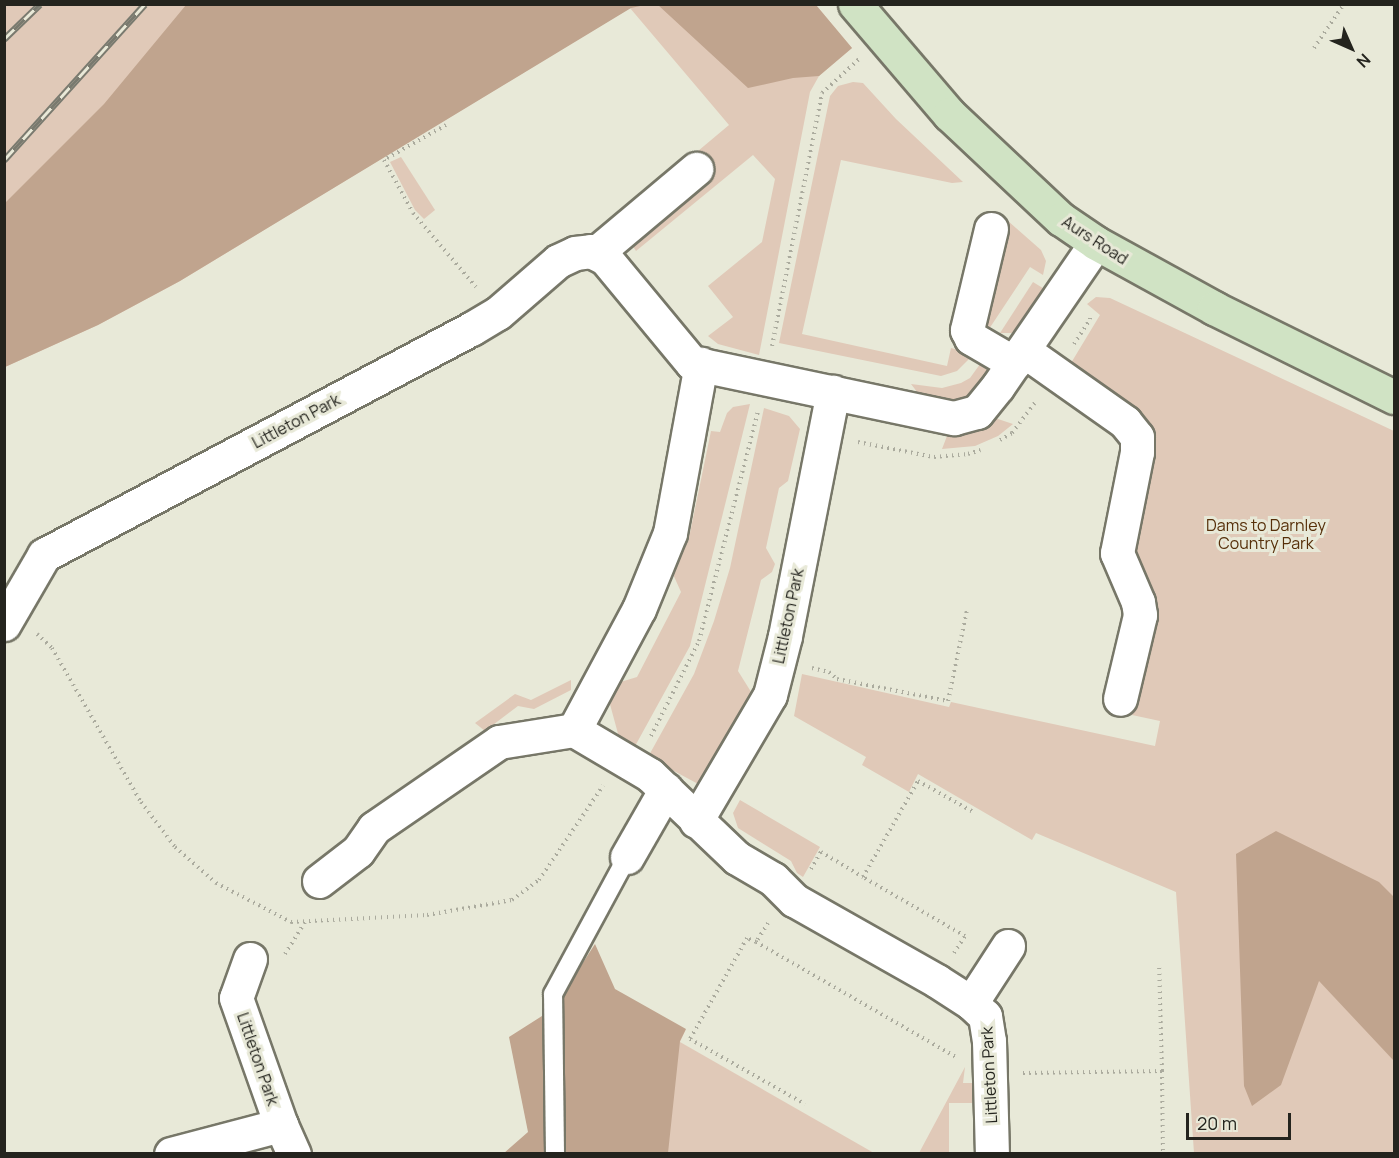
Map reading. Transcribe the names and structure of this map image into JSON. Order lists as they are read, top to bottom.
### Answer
{
  "streets": {
    "street": ["Aurs Road", "Littleton Park"]
  },
  "parks": ["Dams to Darnley Country Park"],
  "scale_bar": "20 m",
  "north": "bottom right"
}
